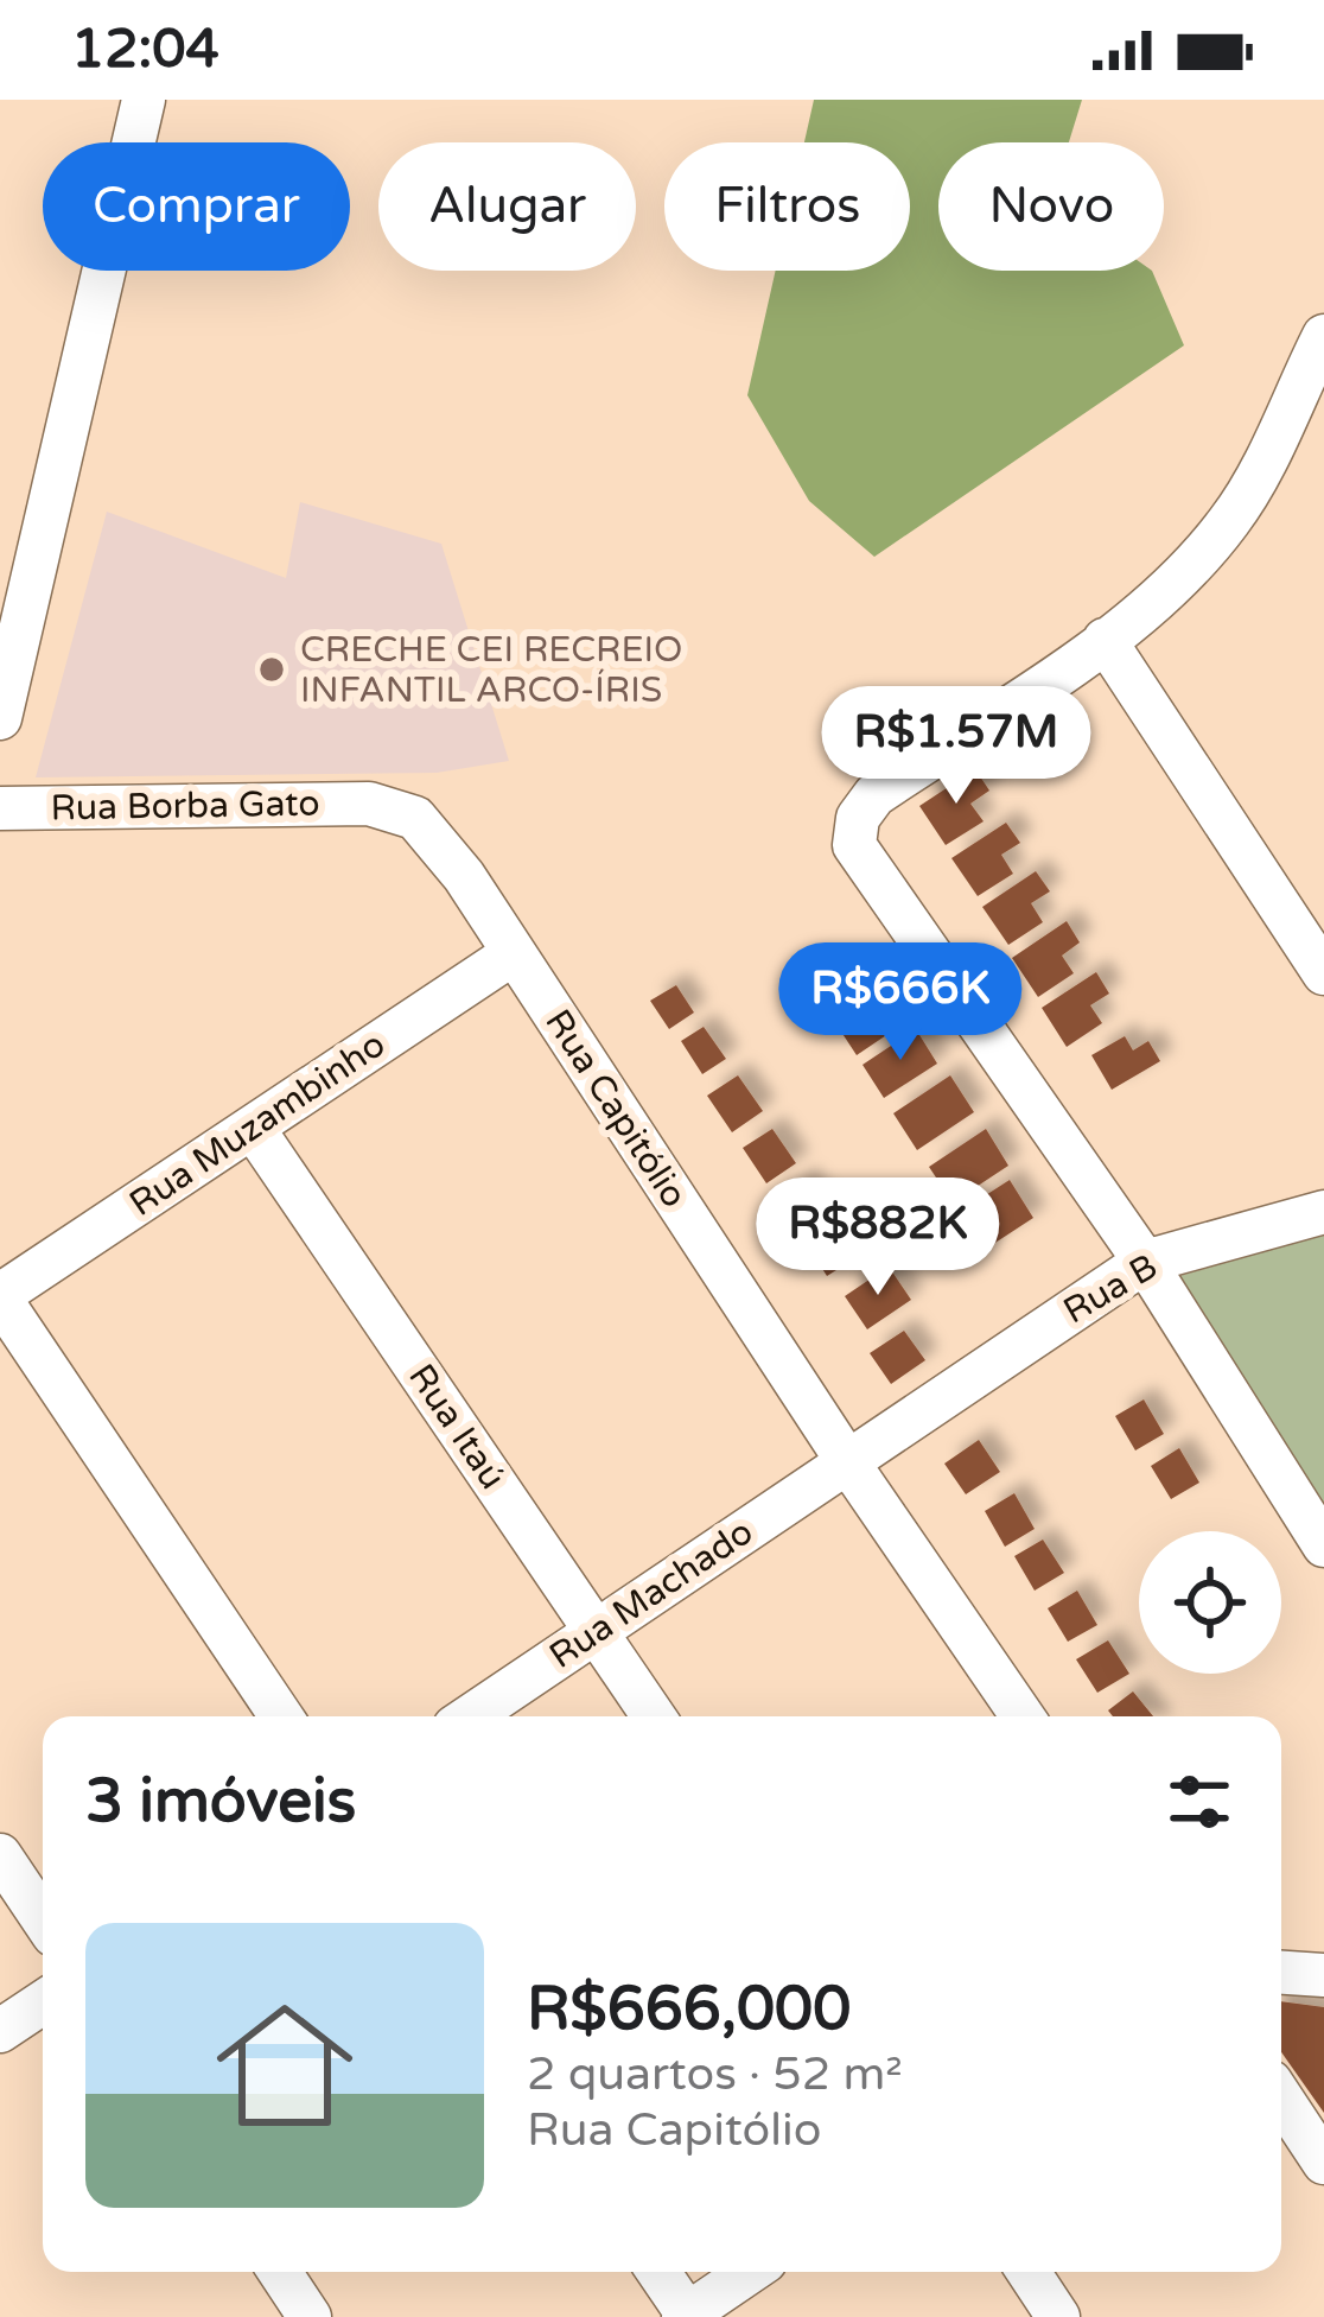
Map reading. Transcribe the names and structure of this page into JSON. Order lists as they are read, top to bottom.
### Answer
{
  "streets": {
    "street": [
      "Rua Borba Gato",
      "Rua Capitólio",
      "Rua Muzambinho",
      "Rua B",
      "Rua Itaú",
      "Rua Machado"
    ]
  },
  "crossings": [
    ["Rua Borba Gato", "Rua Capitólio"],
    ["Rua Capitólio", "Rua Muzambinho"],
    ["Rua Capitólio", "Rua B"],
    ["Rua Capitólio", "Rua Machado"],
    ["Rua Muzambinho", "Rua Itaú"],
    ["Rua B", "Rua Machado"],
    ["Rua Itaú", "Rua Machado"]
  ],
  "places": ["CRECHE CEI RECREIO INFANTIL ARCO-ÍRIS"],
  "page": {
    "status": "12:04",
    "chip": [
      "Comprar",
      "Alugar",
      "Filtros",
      "Novo"
    ],
    "price": ["R$1.57M", "R$666K", "R$882K"],
    "heading": "3 imóveis",
    "list": [
      {
        "name": "R$666,000",
        "note": "2 quartos · 52 m² · Rua Capitólio"
      }
    ]
  }
}
